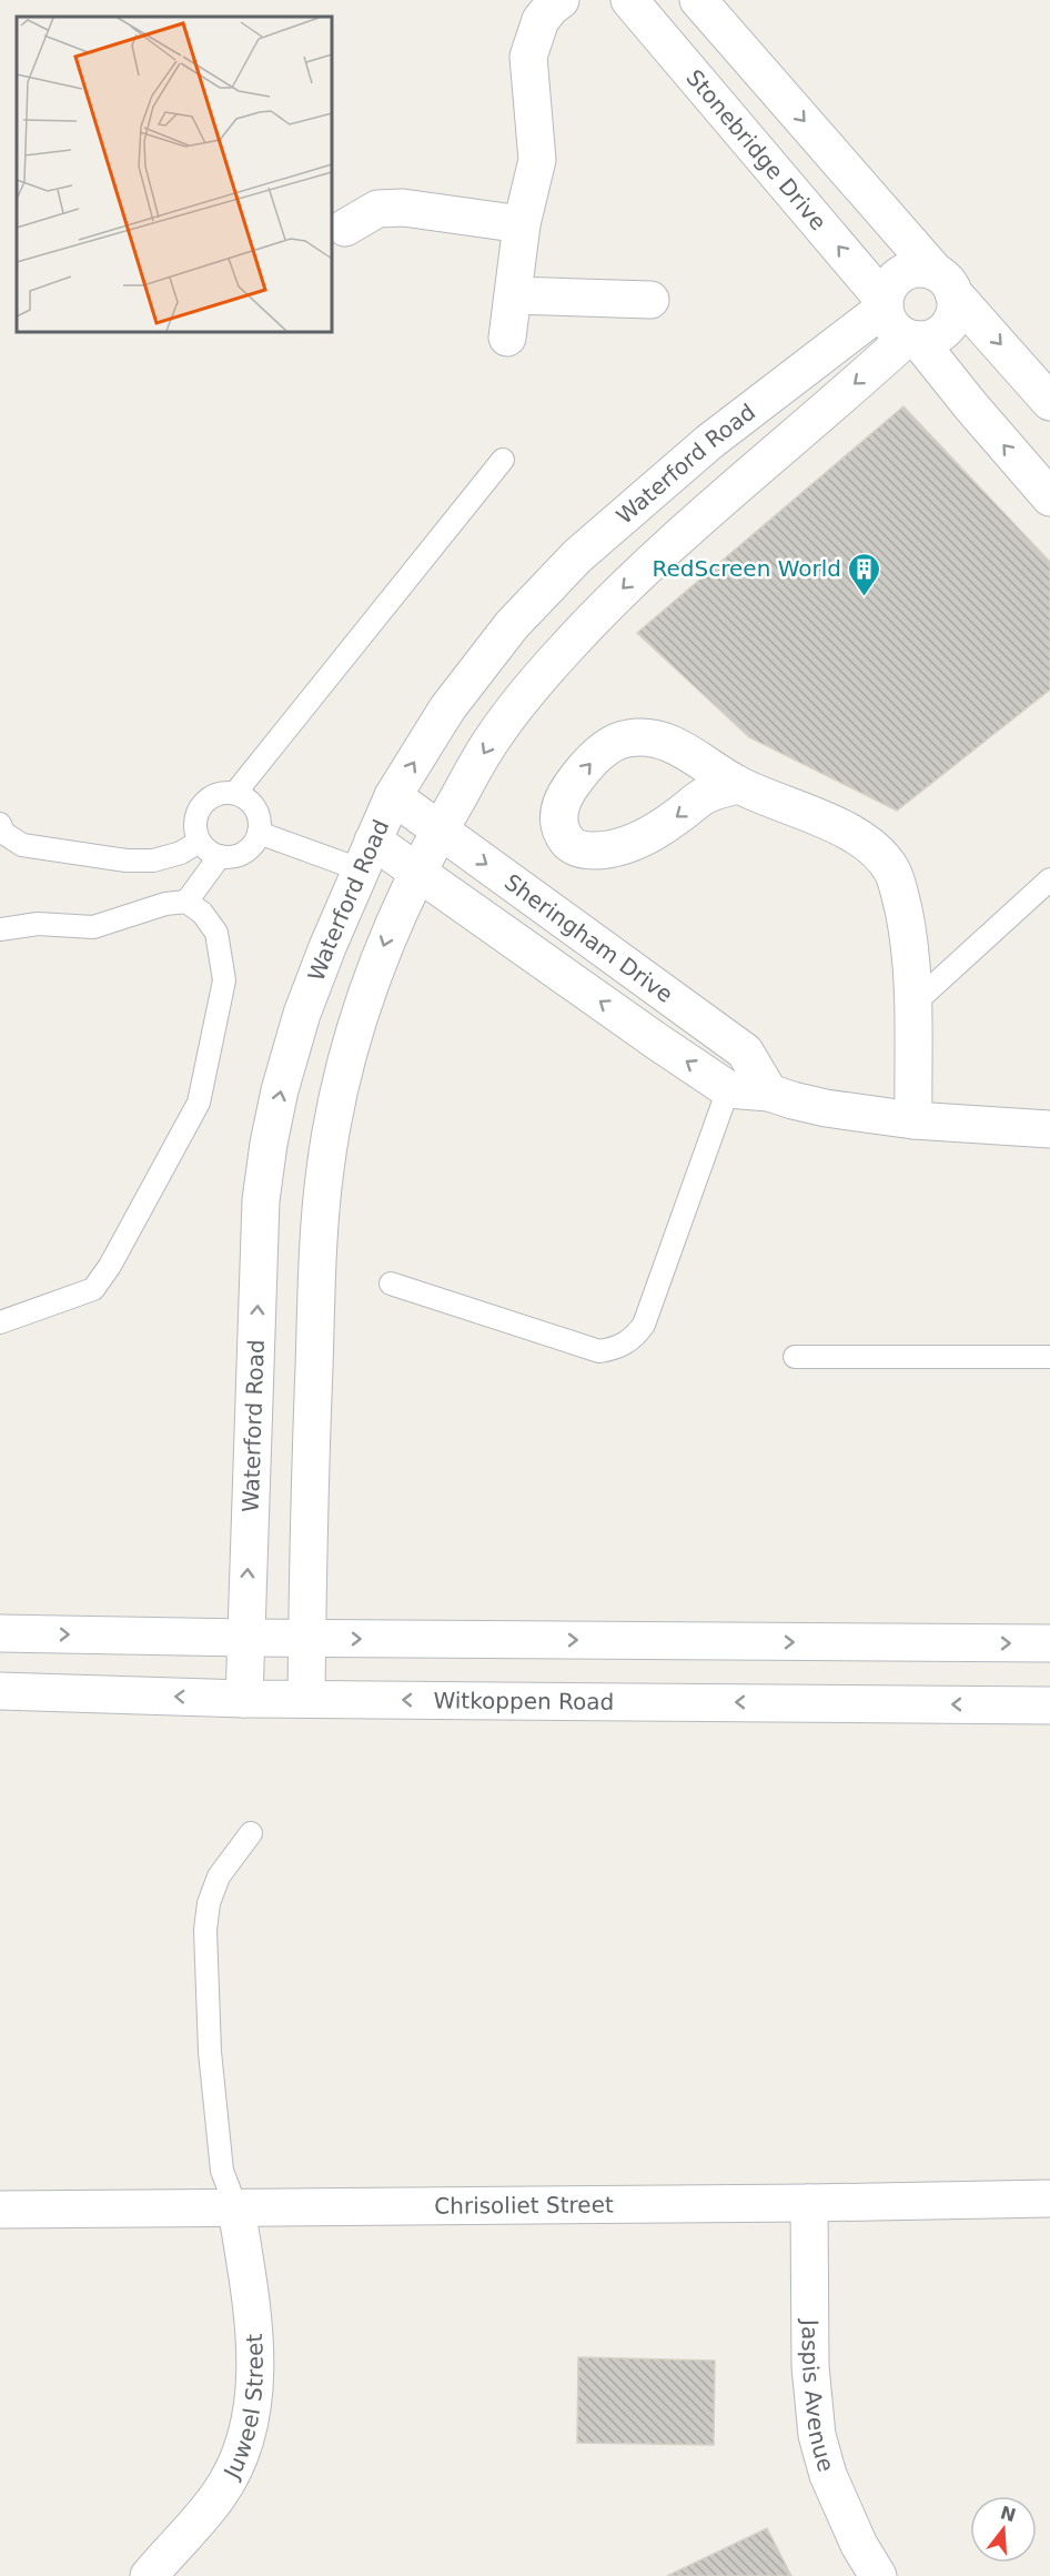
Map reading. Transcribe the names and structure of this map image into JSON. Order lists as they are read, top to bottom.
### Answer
{
  "streets": {
    "street": [
      "Stonebridge Drive",
      "Waterford Road",
      "Sheringham Drive",
      "Witkoppen Road",
      "Chrisoliet Street",
      "Jaspis Avenue",
      "Juweel Street"
    ]
  },
  "crossings": [
    ["Stonebridge Drive", "Waterford Road"],
    ["Waterford Road", "Sheringham Drive"],
    ["Waterford Road", "Witkoppen Road"],
    ["Chrisoliet Street", "Jaspis Avenue"],
    ["Chrisoliet Street", "Juweel Street"]
  ],
  "places": {
    "building": ["RedScreen World"]
  },
  "north": "top"
}
